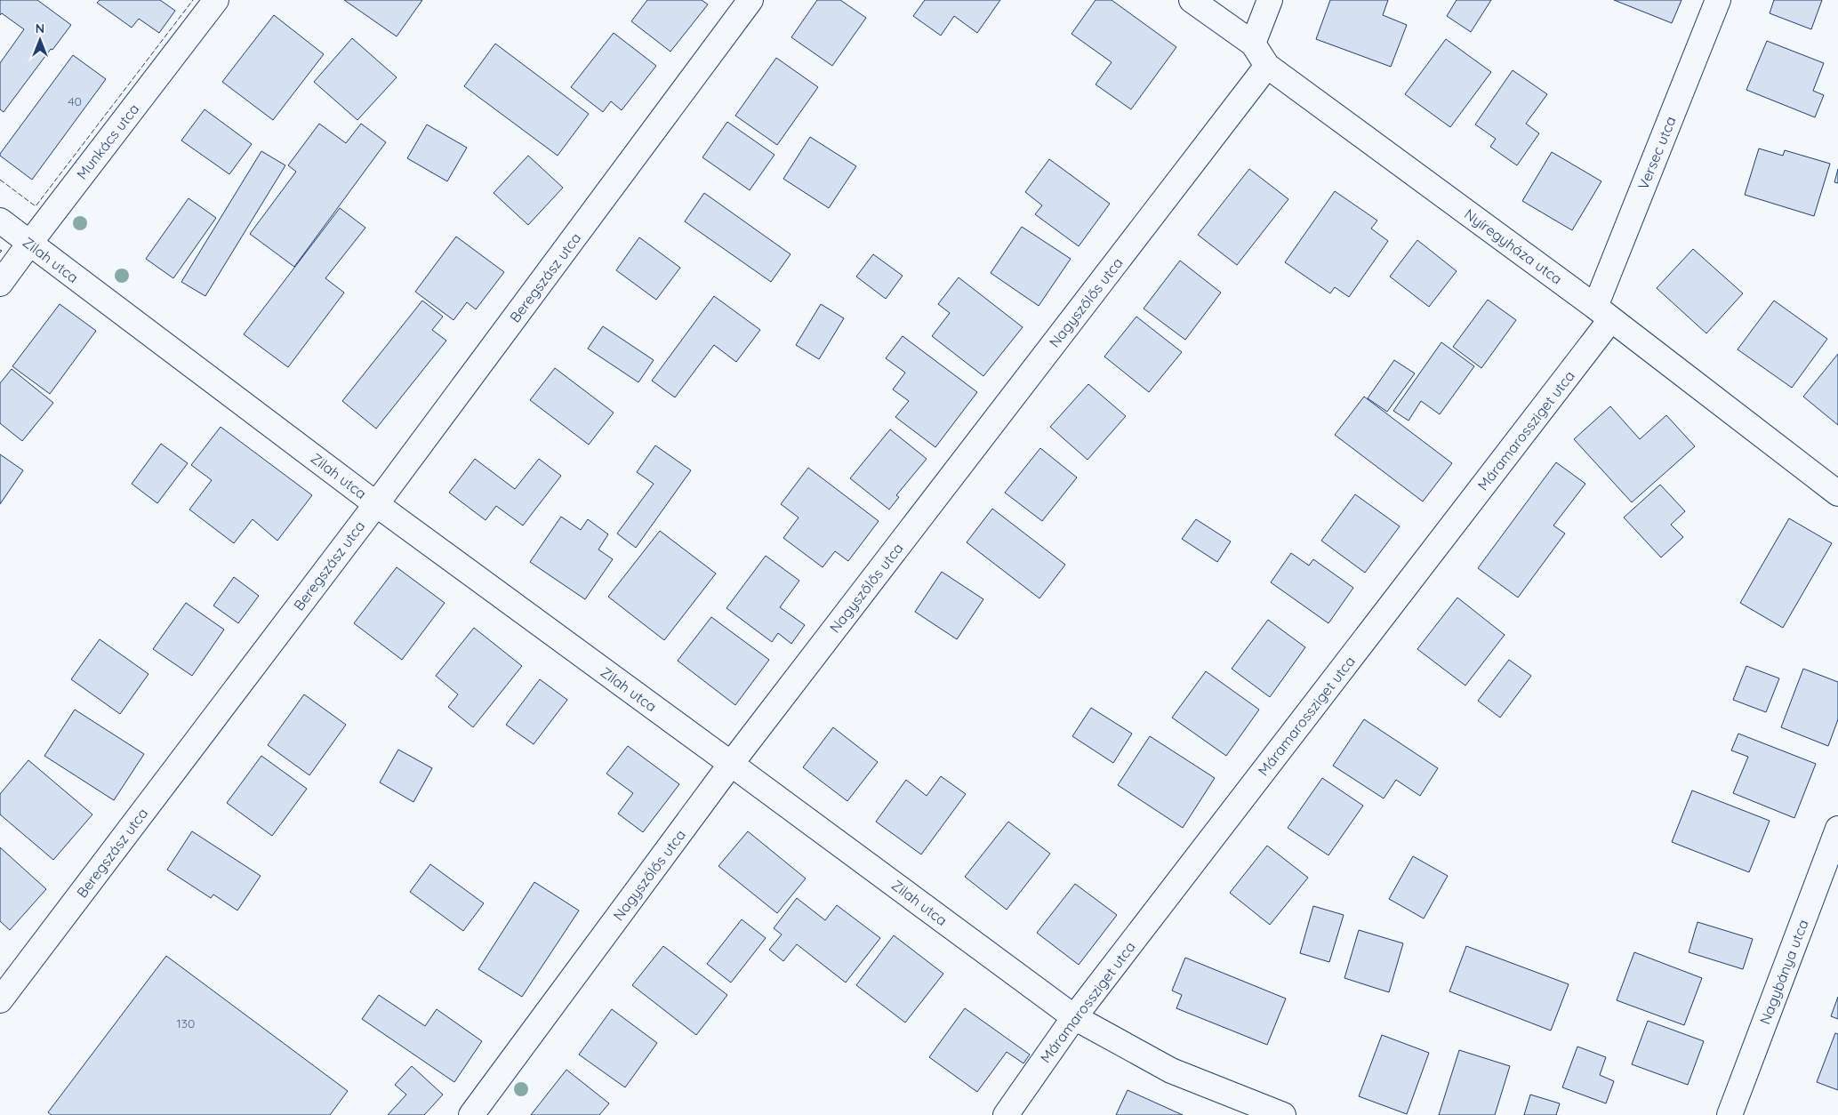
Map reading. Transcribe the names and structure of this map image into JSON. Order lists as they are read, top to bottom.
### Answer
{
  "streets": {
    "street": [
      "Munkács utca",
      "Versec utca",
      "Nyíregyháza utca",
      "Zilah utca",
      "Beregszász utca",
      "Nagyszőlős utca",
      "Máramarossziget utca",
      "Nagybánya utca"
    ]
  },
  "crossings": [
    ["Munkács utca", "Zilah utca"],
    ["Versec utca", "Nyíregyháza utca"],
    ["Versec utca", "Máramarossziget utca"],
    ["Nyíregyháza utca", "Nagyszőlős utca"],
    ["Nyíregyháza utca", "Máramarossziget utca"],
    ["Zilah utca", "Beregszász utca"],
    ["Zilah utca", "Nagyszőlős utca"],
    ["Zilah utca", "Máramarossziget utca"]
  ],
  "house_numbers": ["40", "130"],
  "north": "top"
}
